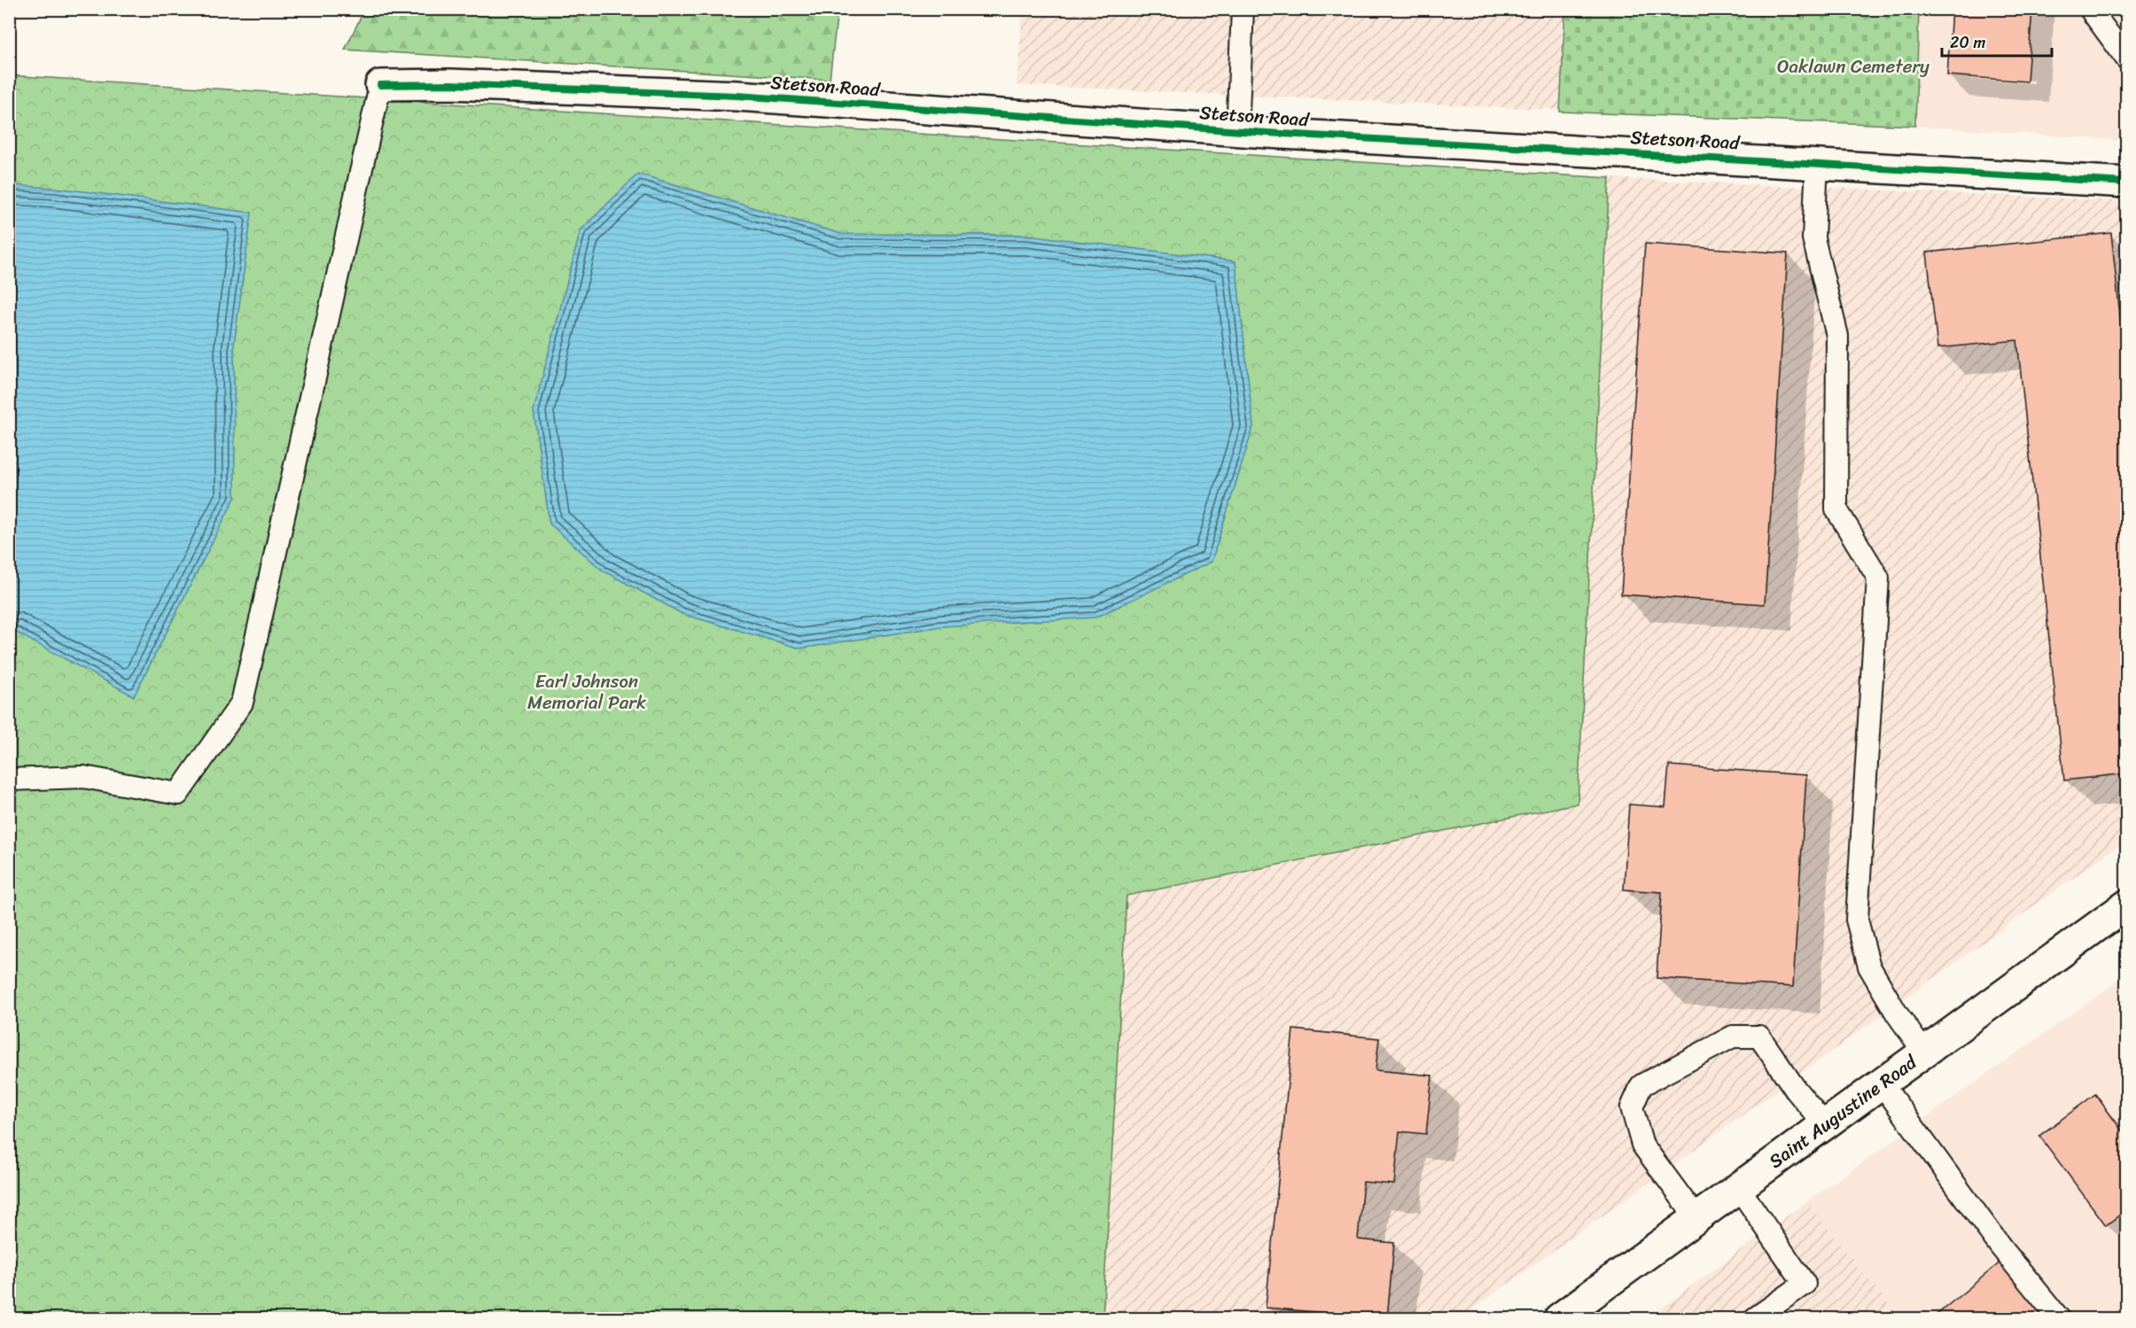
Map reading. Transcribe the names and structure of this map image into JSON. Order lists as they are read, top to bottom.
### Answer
{
  "streets": {
    "street": ["Stetson Road", "Saint Augustine Road"]
  },
  "parks": ["Oaklawn Cemetery", "Earl Johnson Memorial Park"],
  "scale_bar": "20 m"
}
